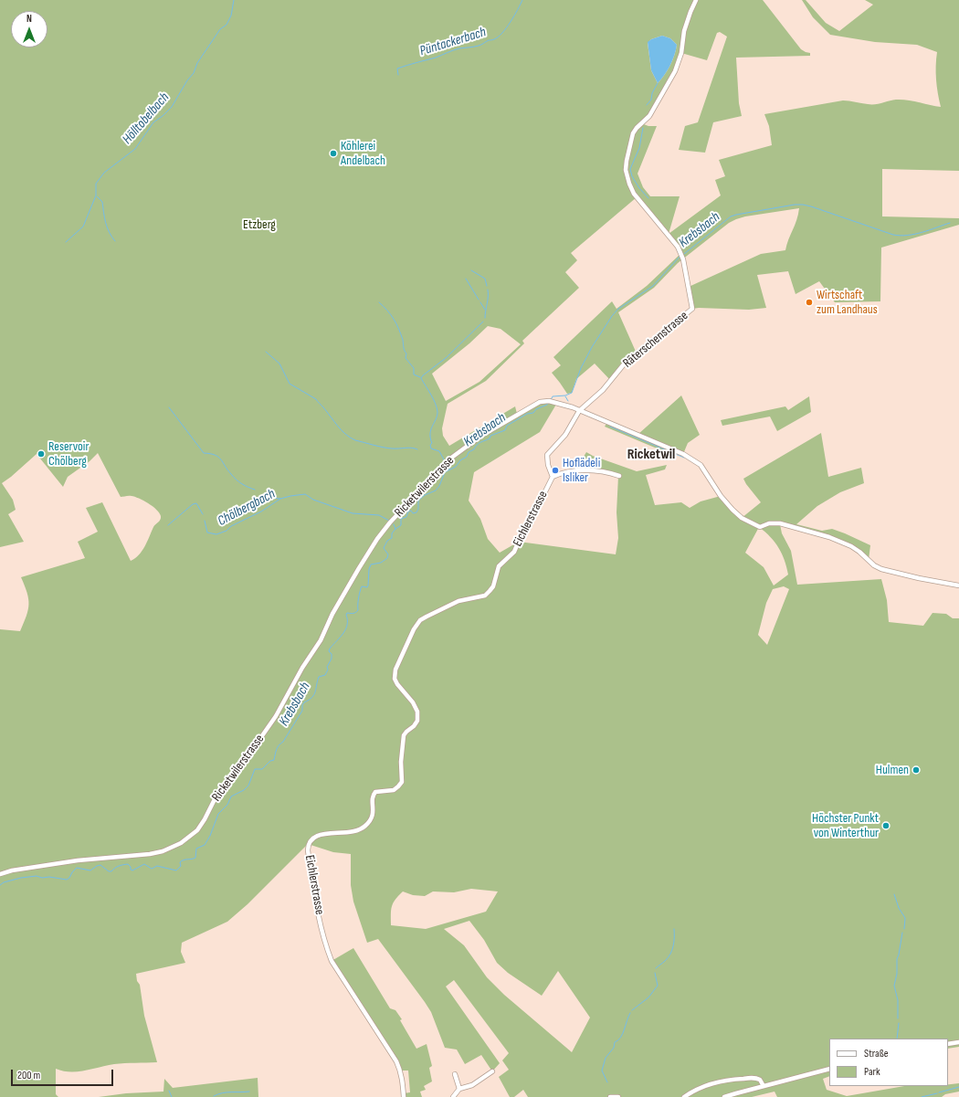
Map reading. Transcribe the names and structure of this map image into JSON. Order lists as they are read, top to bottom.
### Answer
{
  "streets": {
    "street": ["Räterschenstrasse", "Ricketwilerstrasse", "Eichlerstrasse"]
  },
  "crossings": [
    ["Räterschenstrasse", "Ricketwilerstrasse"]
  ],
  "districts": ["Ricketwil"],
  "water": [
    "Püntackerbach",
    "Hölltobelbach",
    "Krebsbach",
    "Chölbergbach"
  ],
  "parks": ["Etzberg"],
  "places": [
    "Köhlerei Andelbach",
    "Wirtschaft zum Landhaus",
    "Reservoir Chölberg",
    "Hoflädeli Isliker",
    "Hulmen",
    "Höchster Punkt von Winterthur"
  ],
  "legend": ["Straße", "Park"],
  "scale_bar": "200 m",
  "north": "top"
}
